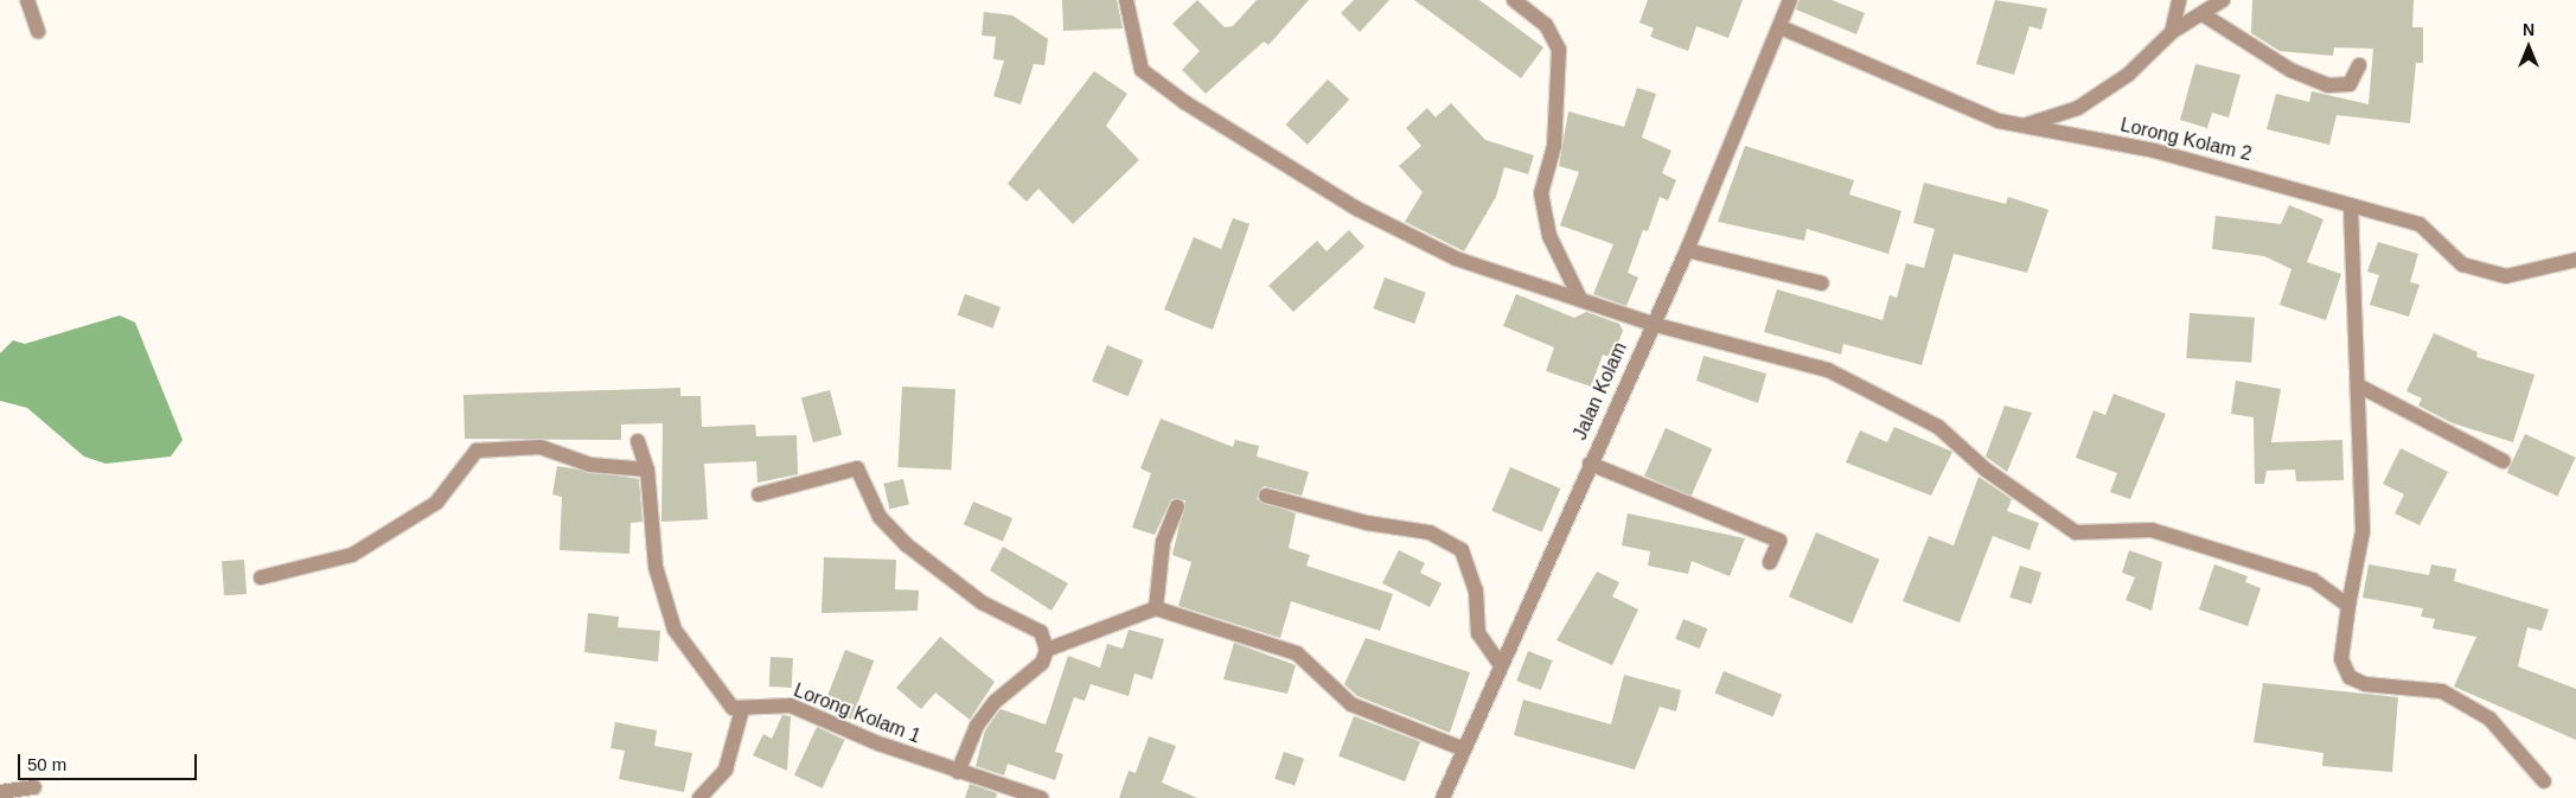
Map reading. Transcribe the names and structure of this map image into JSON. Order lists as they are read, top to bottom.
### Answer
{
  "streets": {
    "street": ["Lorong Kolam 2", "Jalan Kolam", "Lorong Kolam 1"]
  },
  "crossings": [
    ["Lorong Kolam 2", "Jalan Kolam"]
  ],
  "scale_bar": "50 m",
  "north": "top"
}
